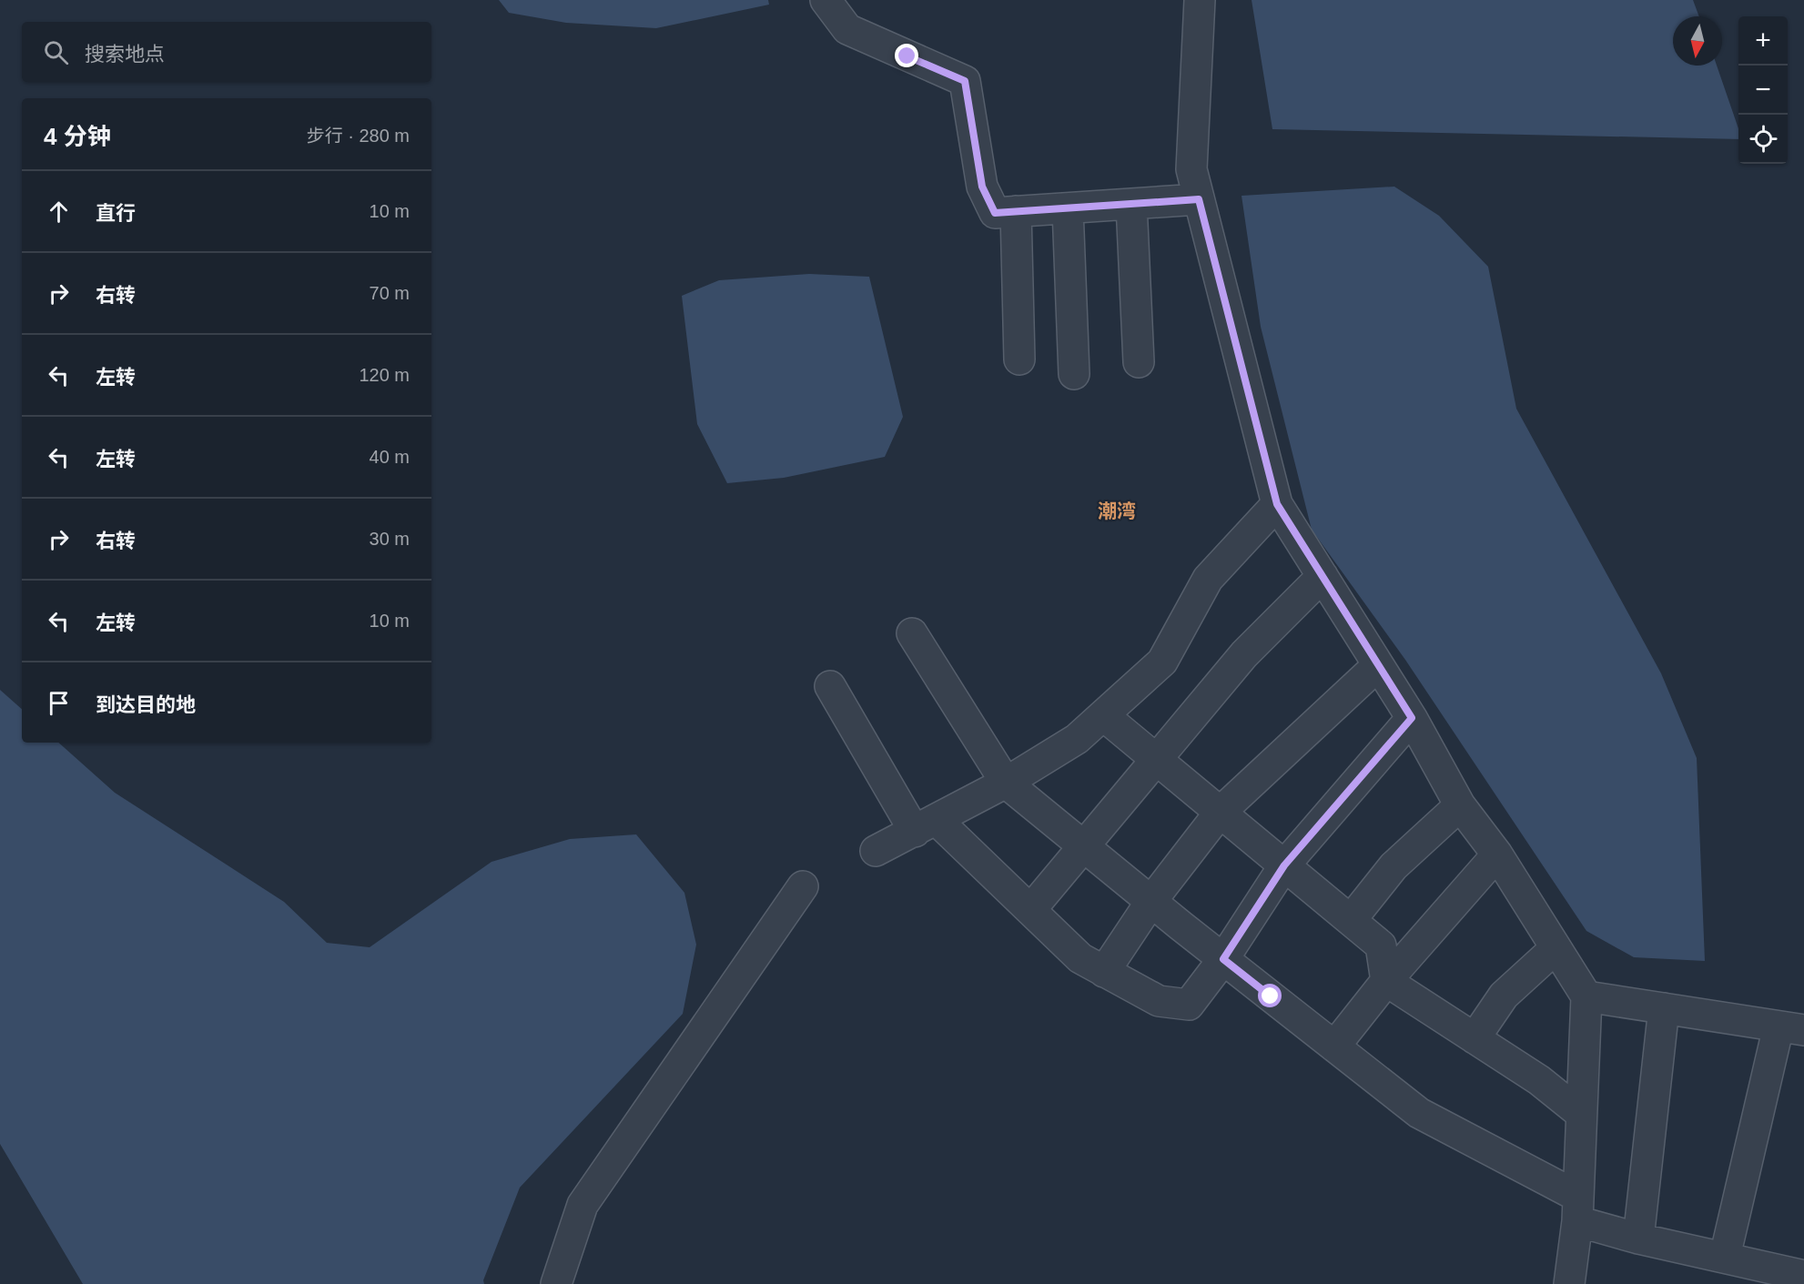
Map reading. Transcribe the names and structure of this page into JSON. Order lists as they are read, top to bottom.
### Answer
{
  "districts": ["潮湾"],
  "north": "bottom",
  "page": {
    "map_buttons": ["+", "−"],
    "search": "搜索地点",
    "heading": ["4 分钟", "步行 · 280 m"],
    "list": [
      ["直行", "10 m"],
      ["右转", "70 m"],
      ["左转", "120 m"],
      ["左转", "40 m"],
      ["右转", "30 m"],
      ["左转", "10 m"],
      "到达目的地"
    ]
  }
}
